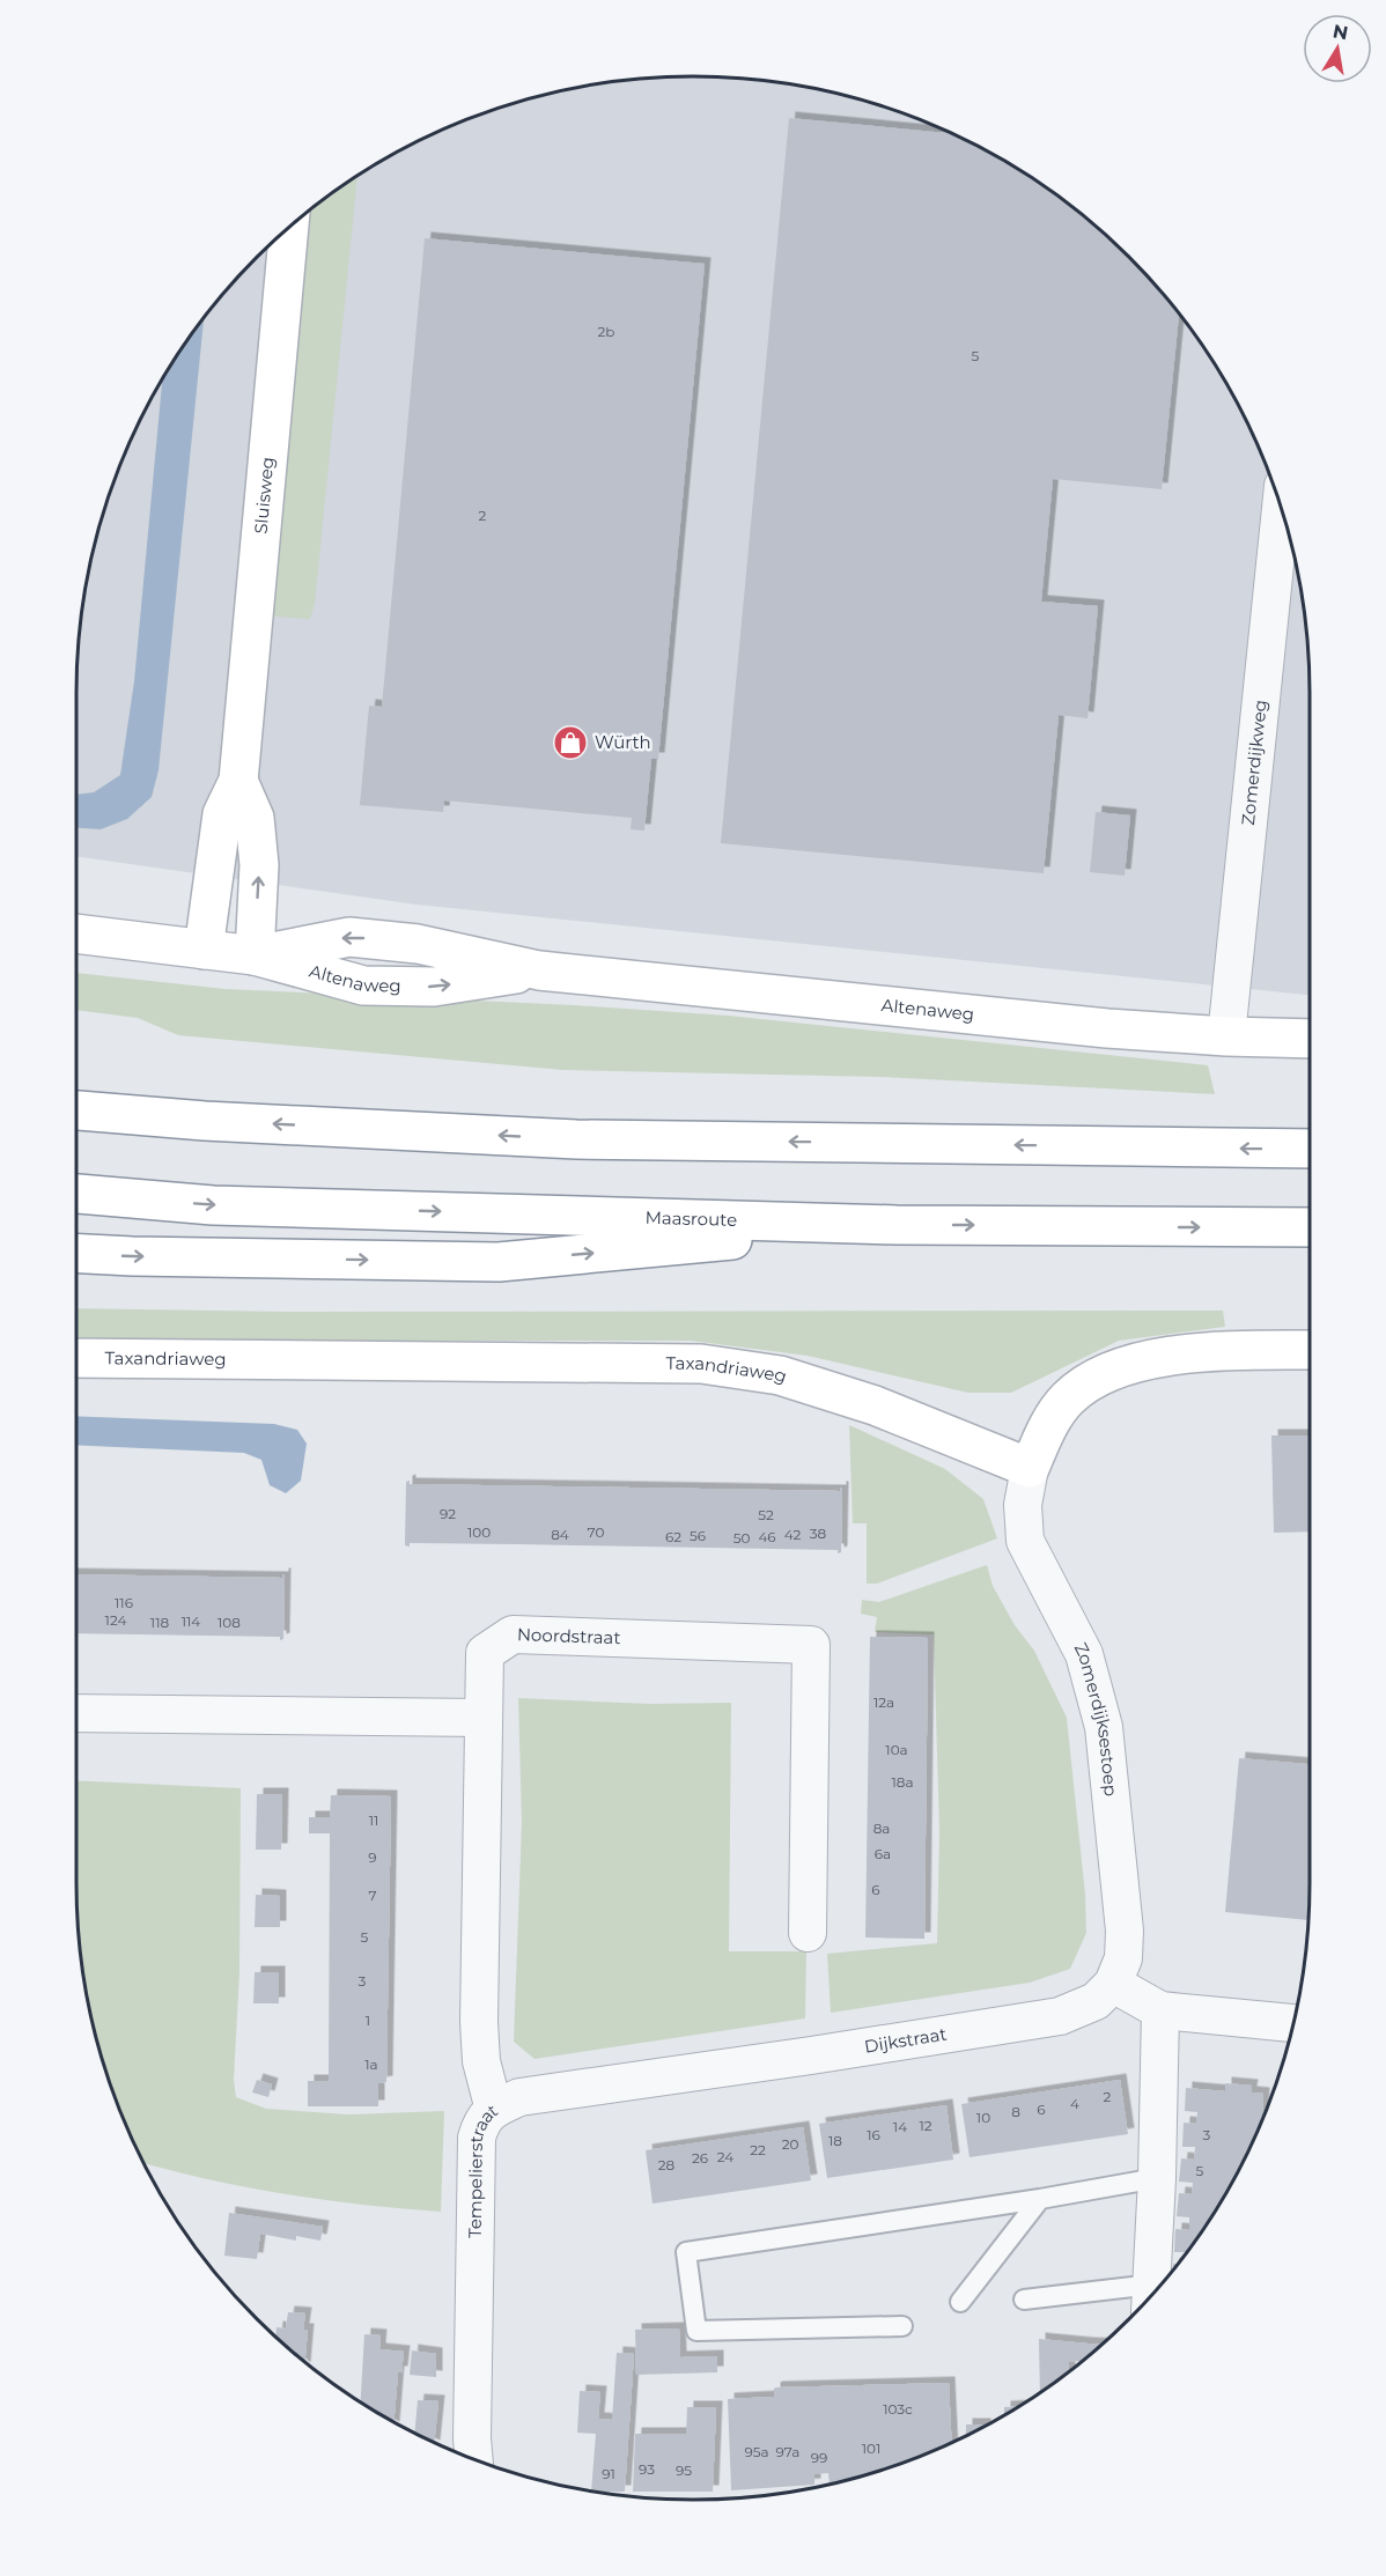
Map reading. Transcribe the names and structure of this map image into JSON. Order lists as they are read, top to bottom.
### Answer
{
  "streets": {
    "main road": [
      "Sluisweg",
      "Altenaweg",
      "Maasroute",
      "Taxandriaweg"
    ],
    "street": [
      "Zomerdijkweg",
      "Noordstraat",
      "Zomerdijksestoep",
      "Dijkstraat",
      "Tempelierstraat"
    ]
  },
  "crossings": [
    ["Sluisweg", "Altenaweg"],
    ["Zomerdijkweg", "Altenaweg"],
    ["Taxandriaweg", "Zomerdijksestoep"],
    ["Noordstraat", "Tempelierstraat"],
    ["Zomerdijksestoep", "Dijkstraat"],
    ["Dijkstraat", "Tempelierstraat"]
  ],
  "places": {
    "shop": ["Würth"]
  },
  "house_numbers": [
    "2b",
    "5",
    "2",
    "92",
    "52",
    "100",
    "70",
    "38",
    "84",
    "42",
    "56",
    "62",
    "46",
    "50",
    "116",
    "124",
    "114",
    "118",
    "108",
    "12a",
    "10a",
    "18a",
    "11",
    "8a",
    "6a",
    "9",
    "6",
    "7",
    "5",
    "3",
    "1",
    "1a",
    "2",
    "4",
    "6",
    "8",
    "10",
    "12",
    "14",
    "16",
    "3",
    "18",
    "20",
    "22",
    "24",
    "26",
    "28",
    "5",
    "103c",
    "101",
    "95a",
    "97a",
    "99",
    "93",
    "95",
    "91"
  ],
  "north": "top"
}
